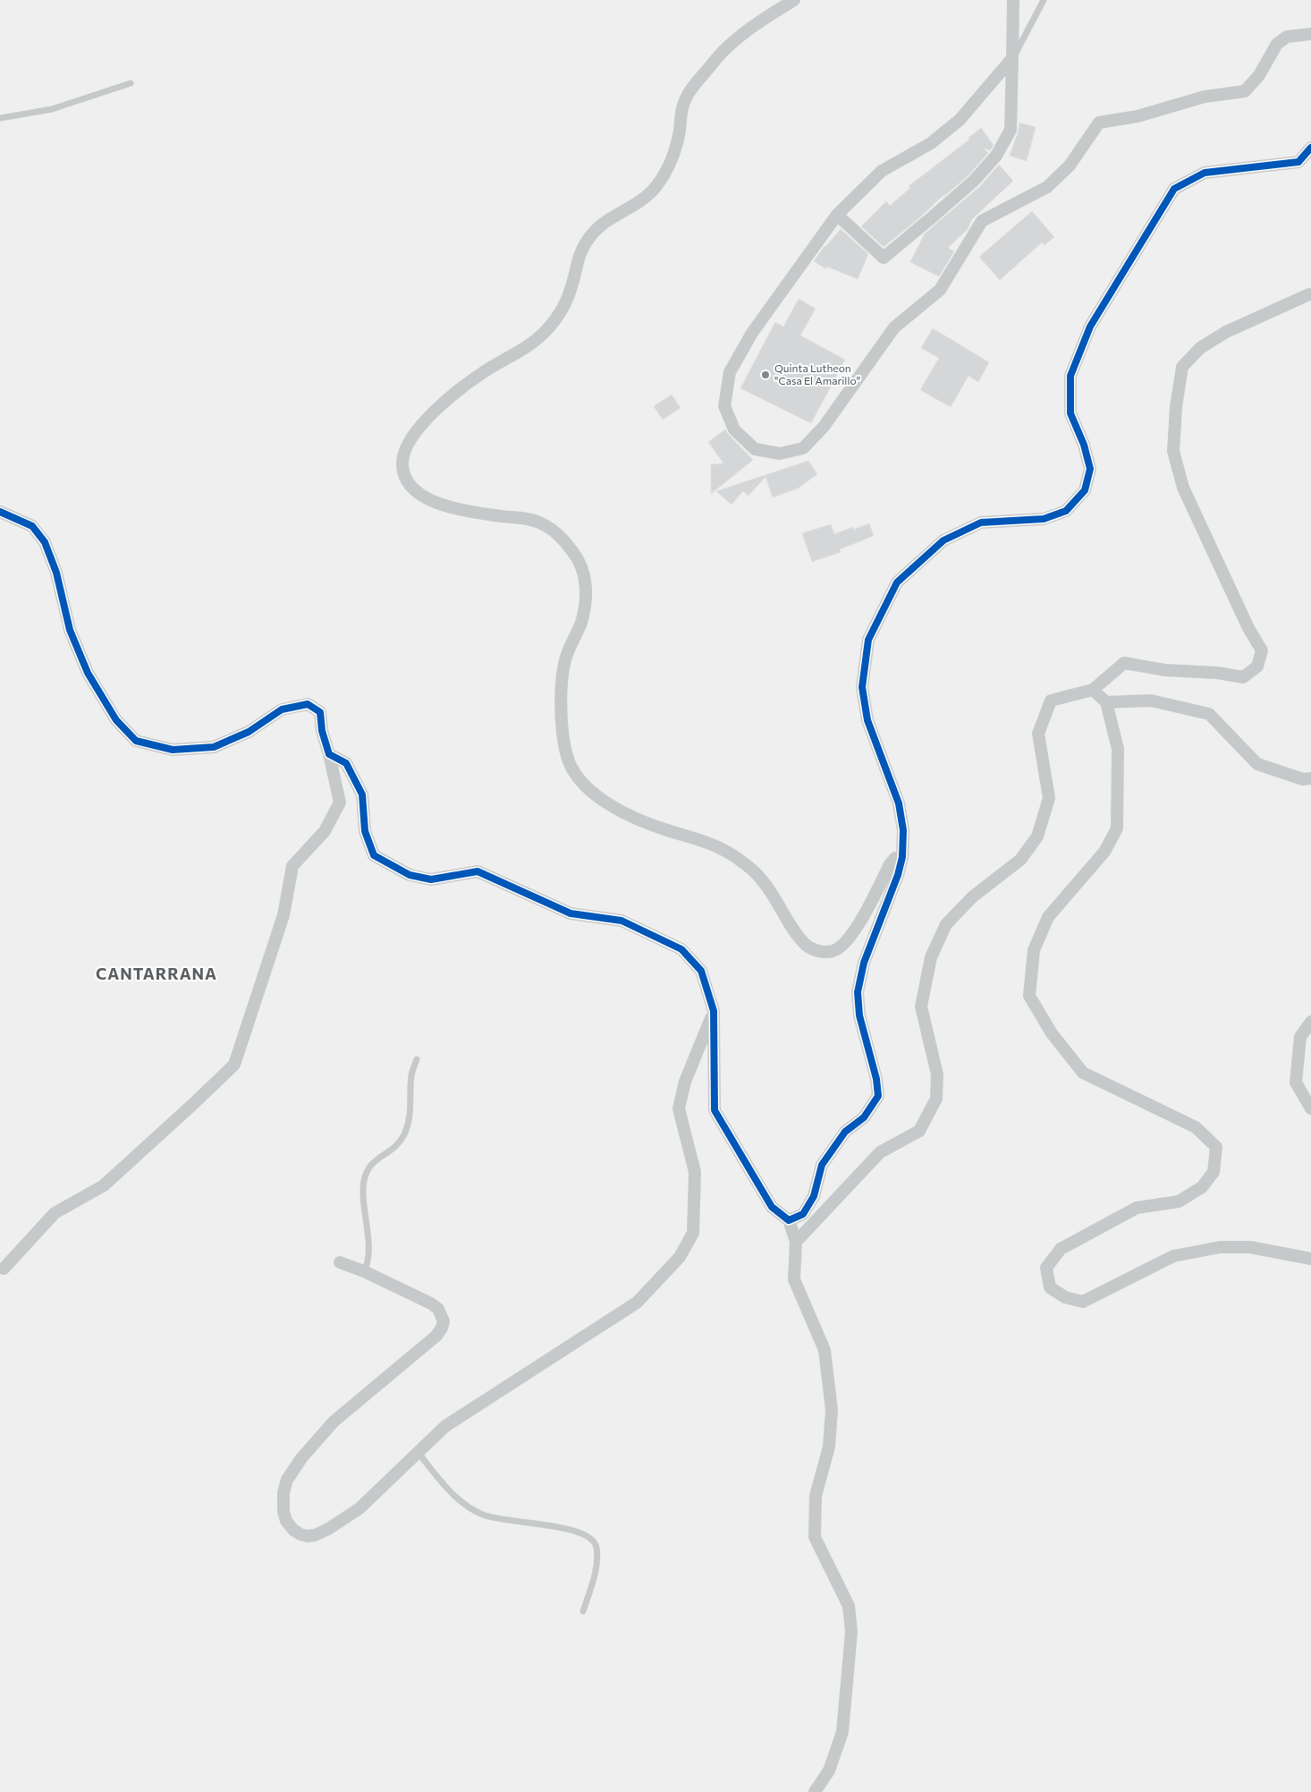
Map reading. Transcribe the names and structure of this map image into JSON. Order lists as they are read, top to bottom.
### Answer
{
  "districts": ["CANTARRANA"],
  "places": ["Quinta Lutheon \"Casa El Amarillo\""]
}
